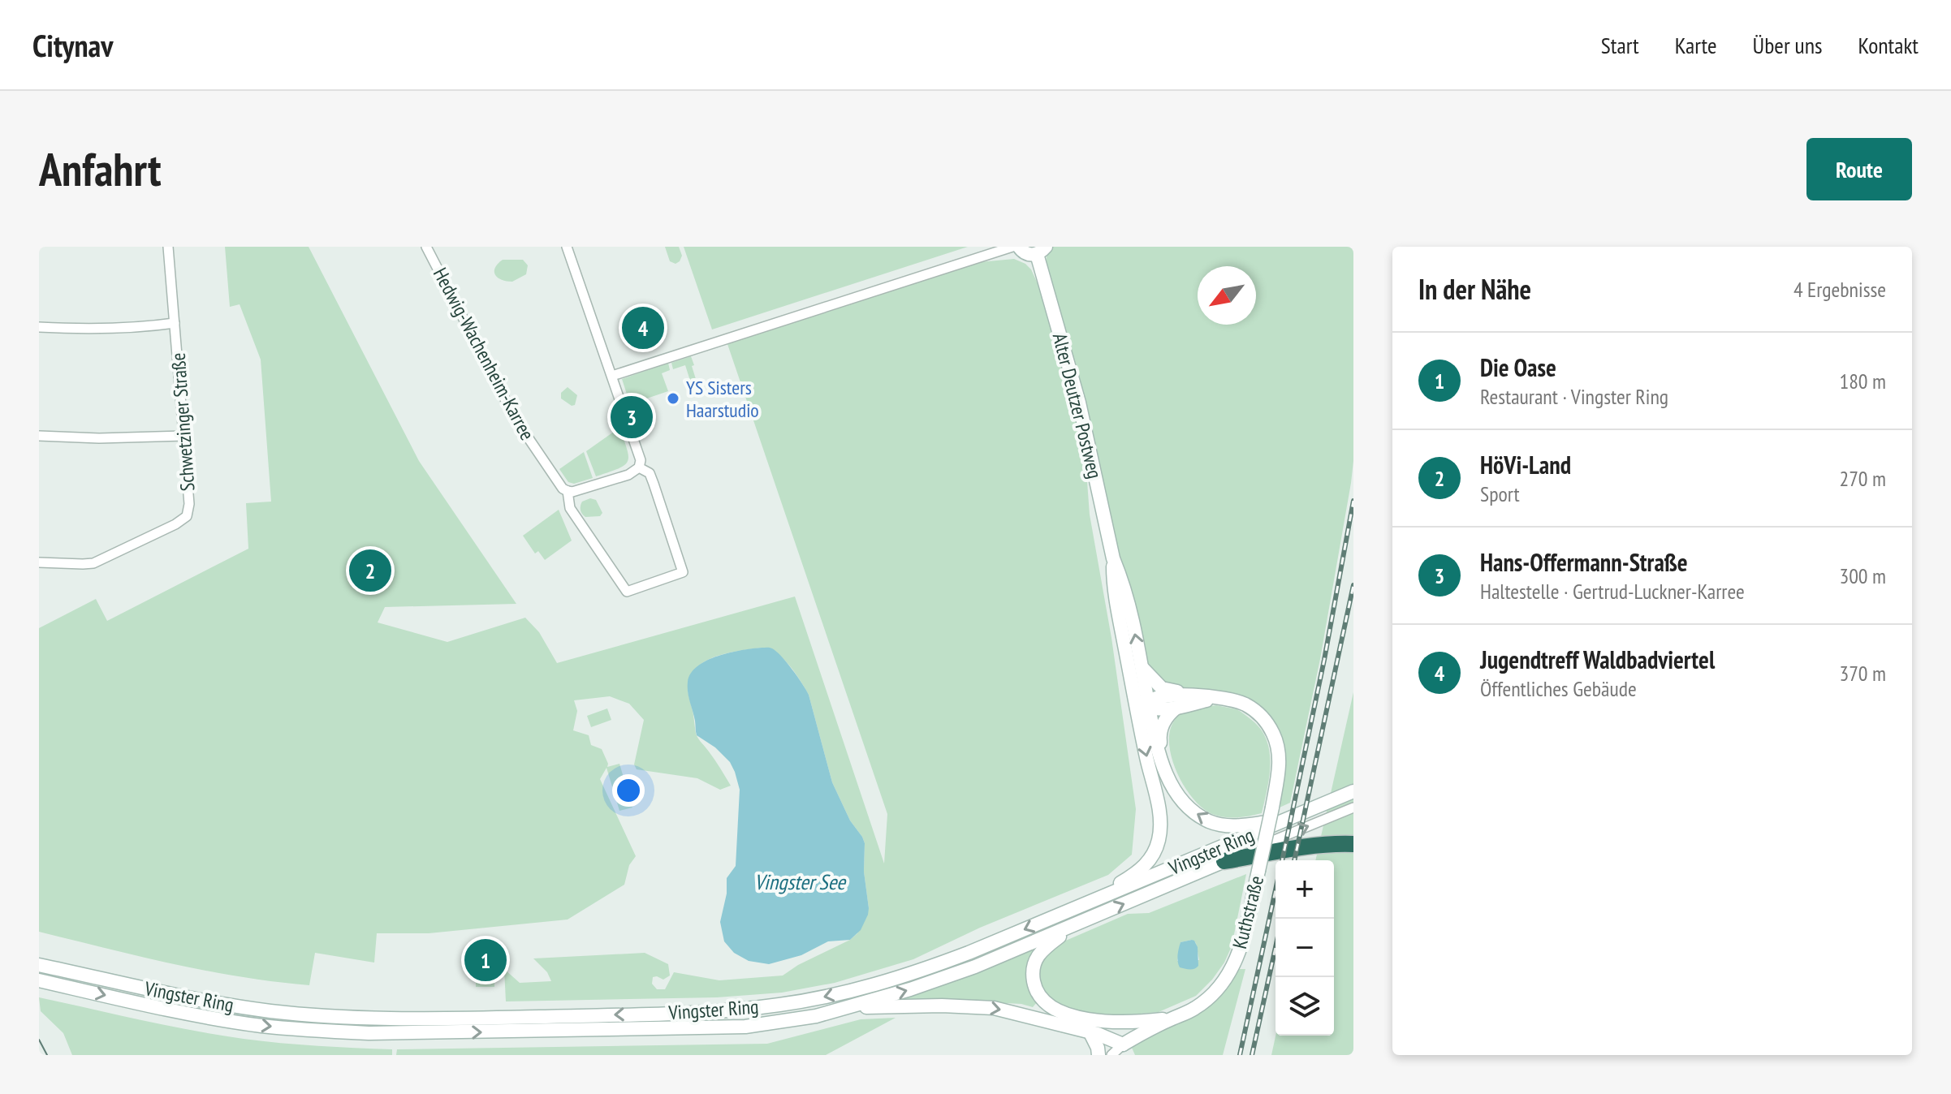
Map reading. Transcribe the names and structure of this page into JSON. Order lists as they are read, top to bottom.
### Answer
{
  "streets": {
    "main road": ["Alter Deutzer Postweg", "Vingster Ring", "Kuthstraße"],
    "street": ["Hedwig-Wachenheim-Karree", "Schwetzinger Straße"]
  },
  "crossings": [
    ["Alter Deutzer Postweg", "Vingster Ring"],
    ["Alter Deutzer Postweg", "Kuthstraße"]
  ],
  "water": ["Vingster See"],
  "places": ["YS Sisters Haarstudio"],
  "north": "bottom left",
  "page": {
    "header": "Citynav",
    "nav": [
      "Start",
      "Karte",
      "Über uns",
      "Kontakt"
    ],
    "buttons": "Route",
    "title": "Anfahrt",
    "heading": ["In der Nähe", "4 Ergebnisse"],
    "pins": [
      "4",
      "3",
      "2",
      "1"
    ],
    "list": [
      {
        "mark": "1",
        "name": "Die Oase",
        "note": "Restaurant · Vingster Ring",
        "value": "180 m"
      },
      {
        "mark": "2",
        "name": "HöVi-Land",
        "note": "Sport",
        "value": "270 m"
      },
      {
        "mark": "3",
        "name": "Hans-Offermann-Straße",
        "note": "Haltestelle · Gertrud-Luckner-Karree",
        "value": "300 m"
      },
      {
        "mark": "4",
        "name": "Jugendtreff Waldbadviertel",
        "note": "Öffentliches Gebäude",
        "value": "370 m"
      }
    ],
    "map_buttons": ["+", "−"]
  }
}
